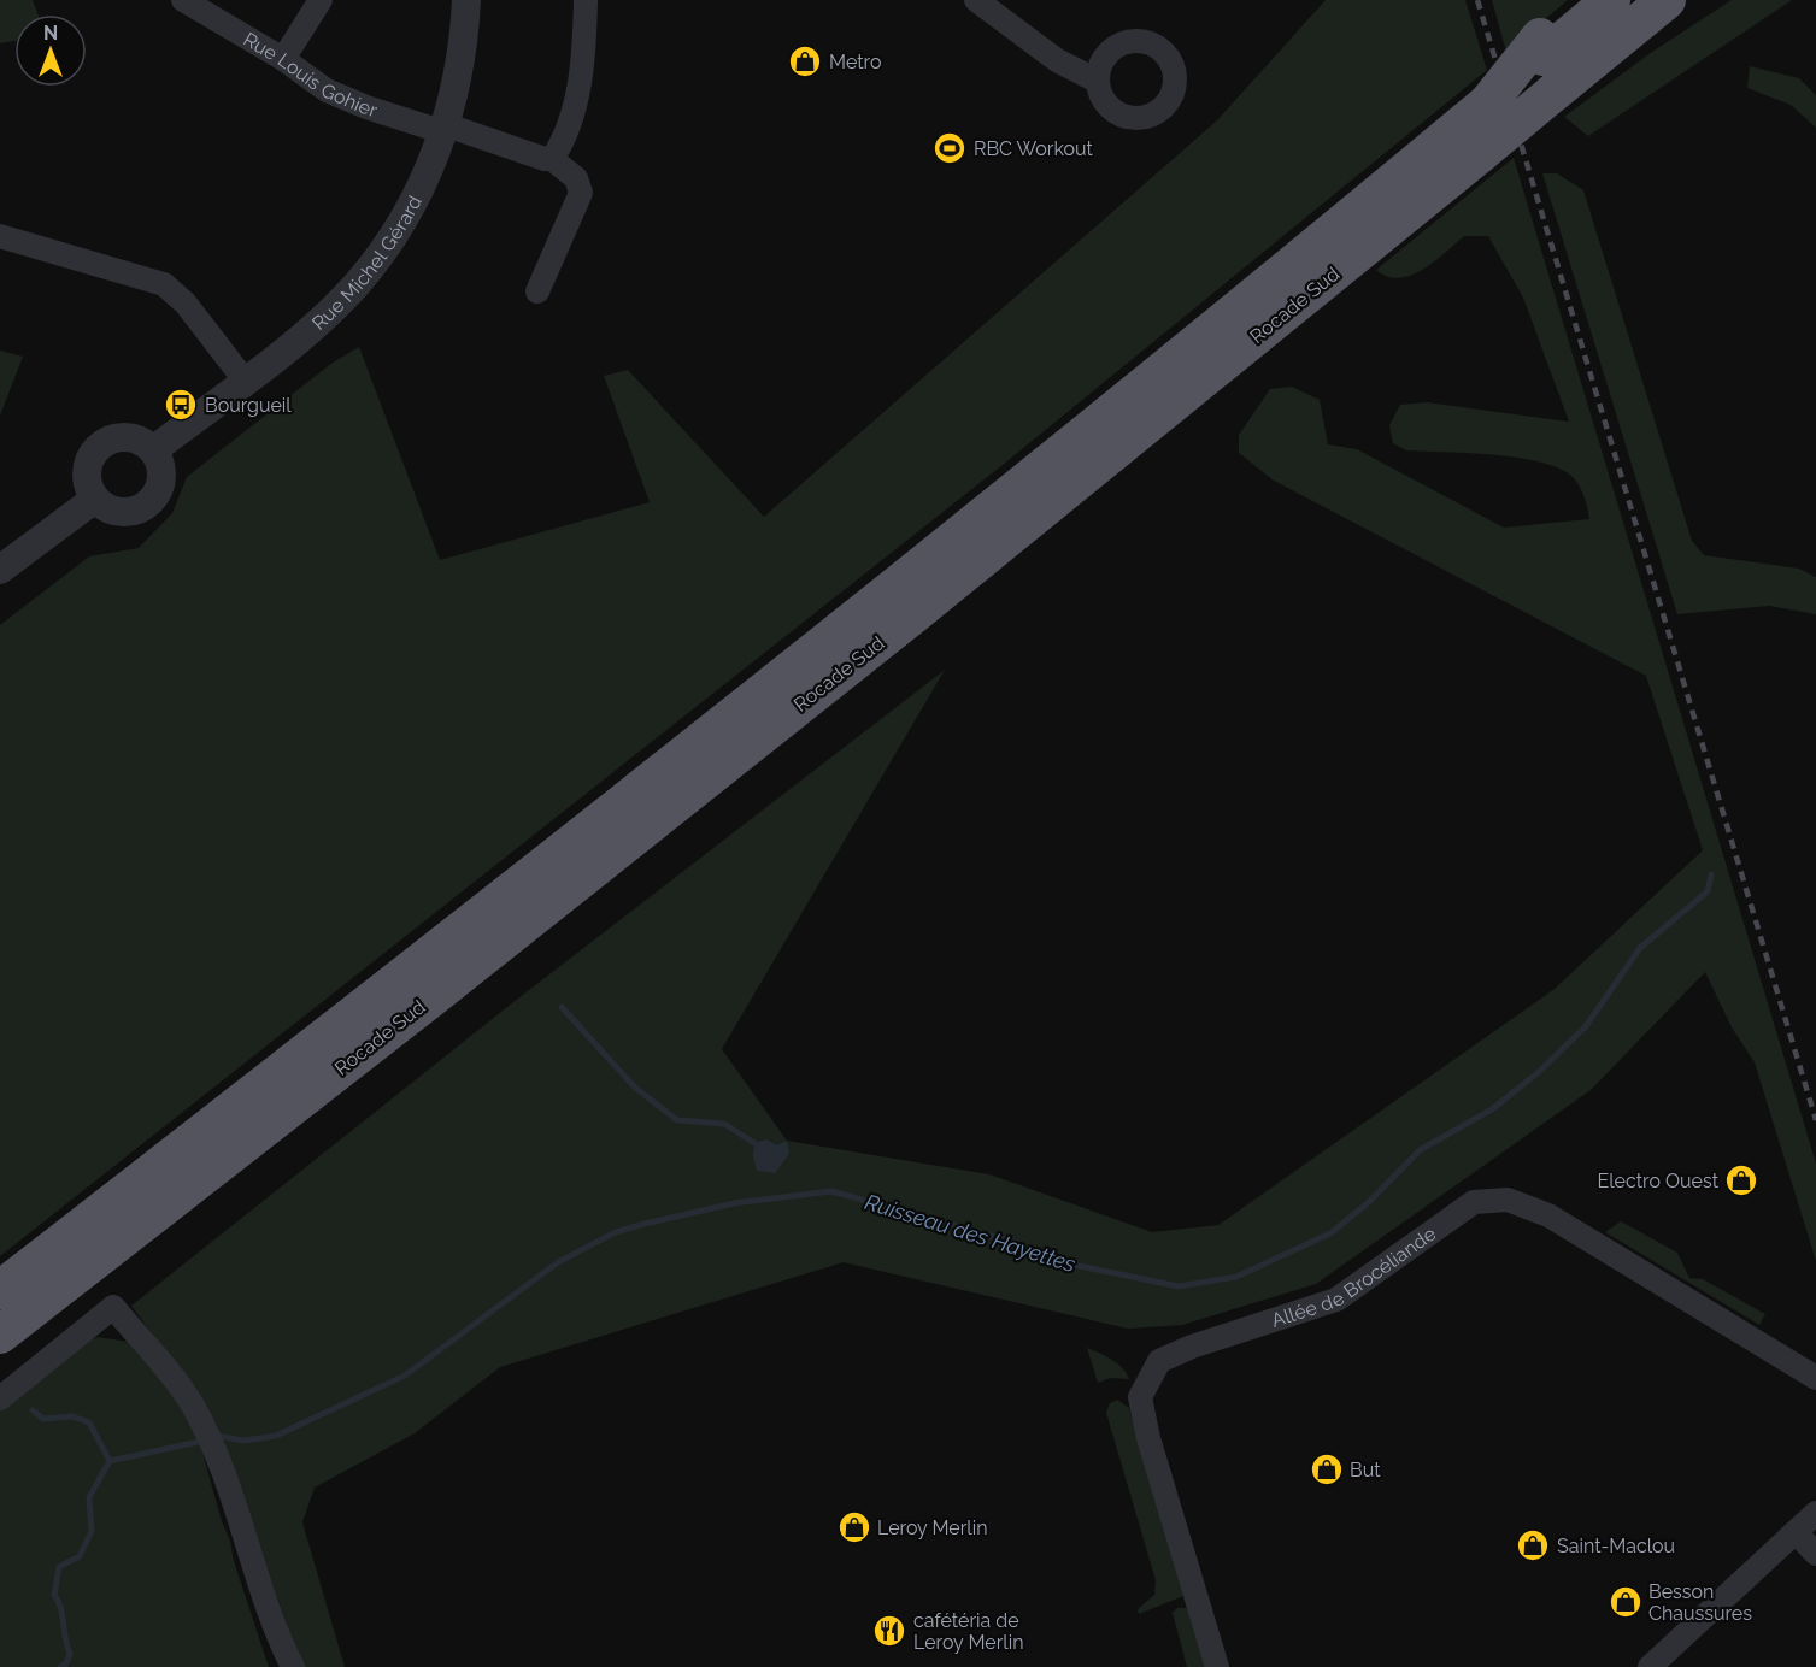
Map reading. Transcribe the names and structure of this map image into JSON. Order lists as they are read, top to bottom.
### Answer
{
  "streets": {
    "highway": ["Rocade Sud"],
    "street": ["Rue Louis Gohier", "Rue Michel Gérard", "Allée de Brocéliande"]
  },
  "crossings": [
    ["Rue Louis Gohier", "Rue Michel Gérard"]
  ],
  "water": ["Ruisseau des Hayettes"],
  "places": {
    "shop": [
      "Metro",
      "Electro Ouest",
      "But",
      "Leroy Merlin",
      "Saint-Maclou",
      "Besson Chaussures"
    ],
    "sports": ["RBC Workout"],
    "bus stop": ["Bourgueil"],
    "restaurant": ["cafétéria de Leroy Merlin"]
  },
  "north": "top"
}
